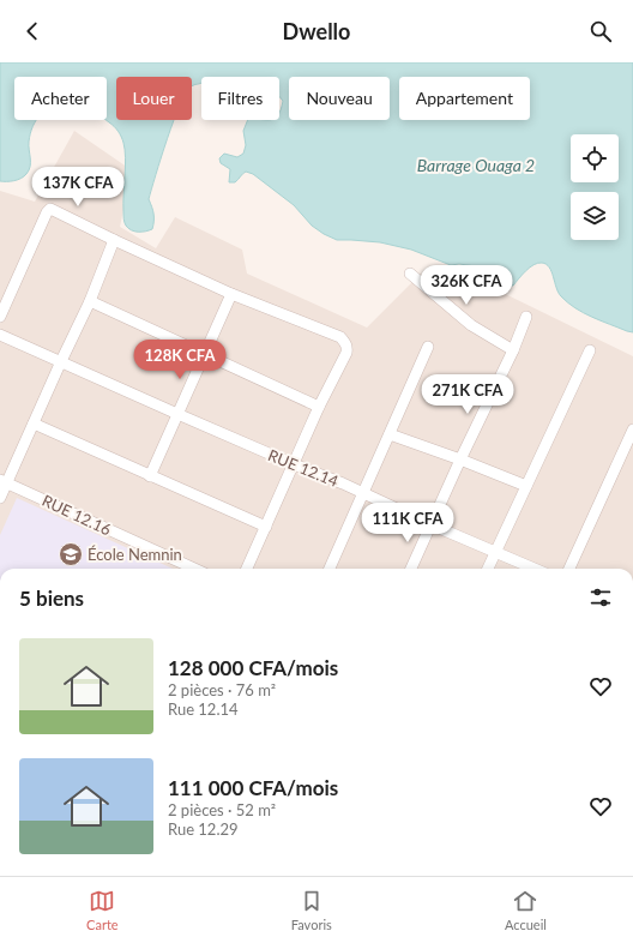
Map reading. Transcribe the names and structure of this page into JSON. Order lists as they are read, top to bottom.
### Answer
{
  "streets": {
    "street": ["RUE 12.14", "RUE 12.16"]
  },
  "water": ["Barrage Ouaga 2"],
  "places": {
    "school or university": ["École Nemnin"]
  },
  "page": {
    "header": "Dwello",
    "chip": [
      "Acheter",
      "Louer",
      "Filtres",
      "Nouveau",
      "Appartement"
    ],
    "price": [
      "137K CFA",
      "326K CFA",
      "128K CFA",
      "271K CFA",
      "111K CFA"
    ],
    "heading": "5 biens",
    "list": [
      {
        "name": "128 000 CFA/mois",
        "note": "2 pièces · 76 m² · Rue 12.14"
      },
      {
        "name": "111 000 CFA/mois",
        "note": "2 pièces · 52 m² · Rue 12.29"
      }
    ],
    "tabs": ["Carte", "Favoris", "Accueil"]
  }
}
